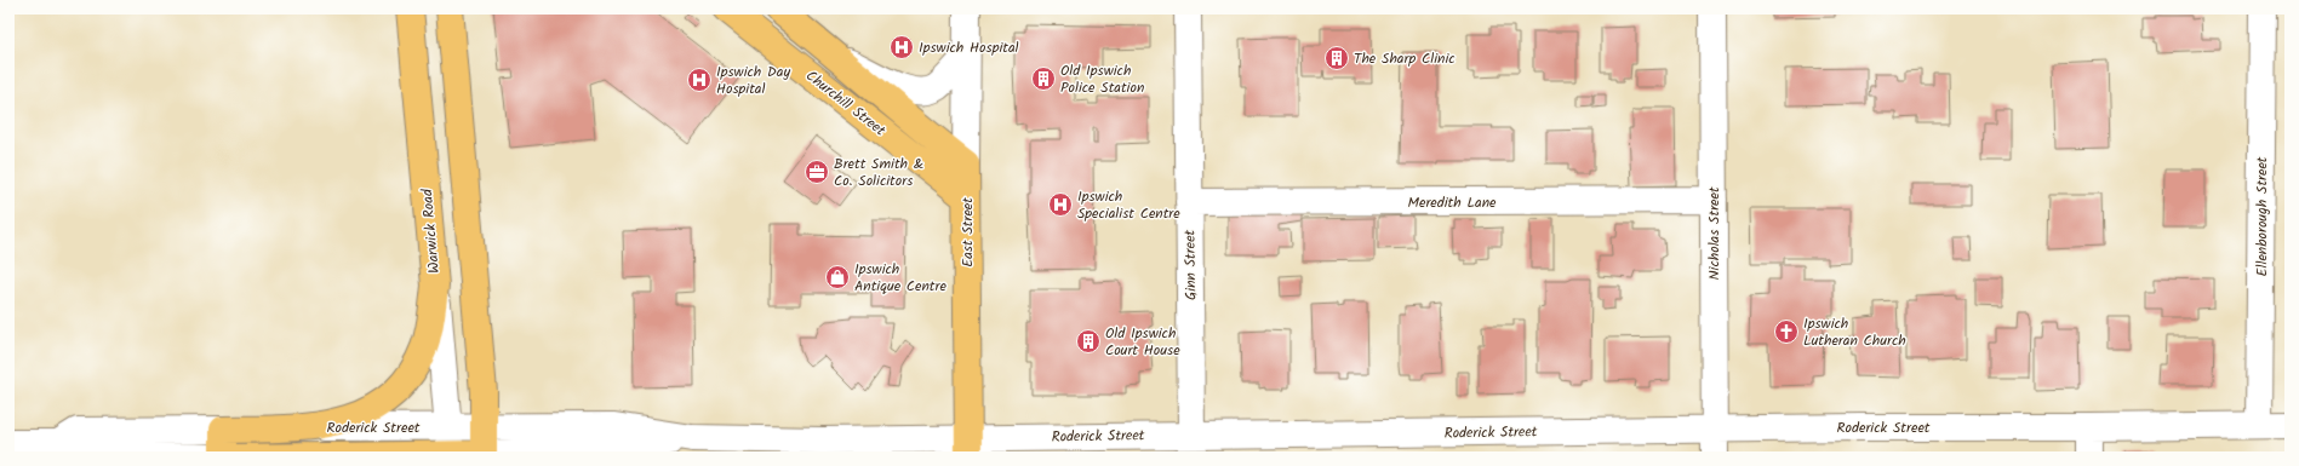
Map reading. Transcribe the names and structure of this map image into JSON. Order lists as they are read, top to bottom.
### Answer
{
  "streets": {
    "main road": [
      "Churchill Street",
      "Warwick Road",
      "East Street",
      "Roderick Street"
    ],
    "street": [
      "Meredith Lane",
      "Ellenborough Street",
      "Nicholas Street",
      "Ginn Street"
    ]
  },
  "crossings": [
    ["Churchill Street", "East Street"],
    ["Meredith Lane", "Nicholas Street"],
    ["Meredith Lane", "Ginn Street"],
    ["Ellenborough Street", "Roderick Street"],
    ["Warwick Road", "Roderick Street"],
    ["East Street", "Roderick Street"],
    ["Nicholas Street", "Roderick Street"],
    ["Ginn Street", "Roderick Street"]
  ],
  "places": {
    "hospital": ["Ipswich Hospital", "Ipswich Day Hospital", "Ipswich Specialist Centre"],
    "building": ["The Sharp Clinic", "Old Ipswich Police Station", "Old Ipswich Court House"],
    "office": ["Brett Smith & Co. Solicitors"],
    "shop": ["Ipswich Antique Centre"],
    "church": ["Ipswich Lutheran Church"]
  }
}
